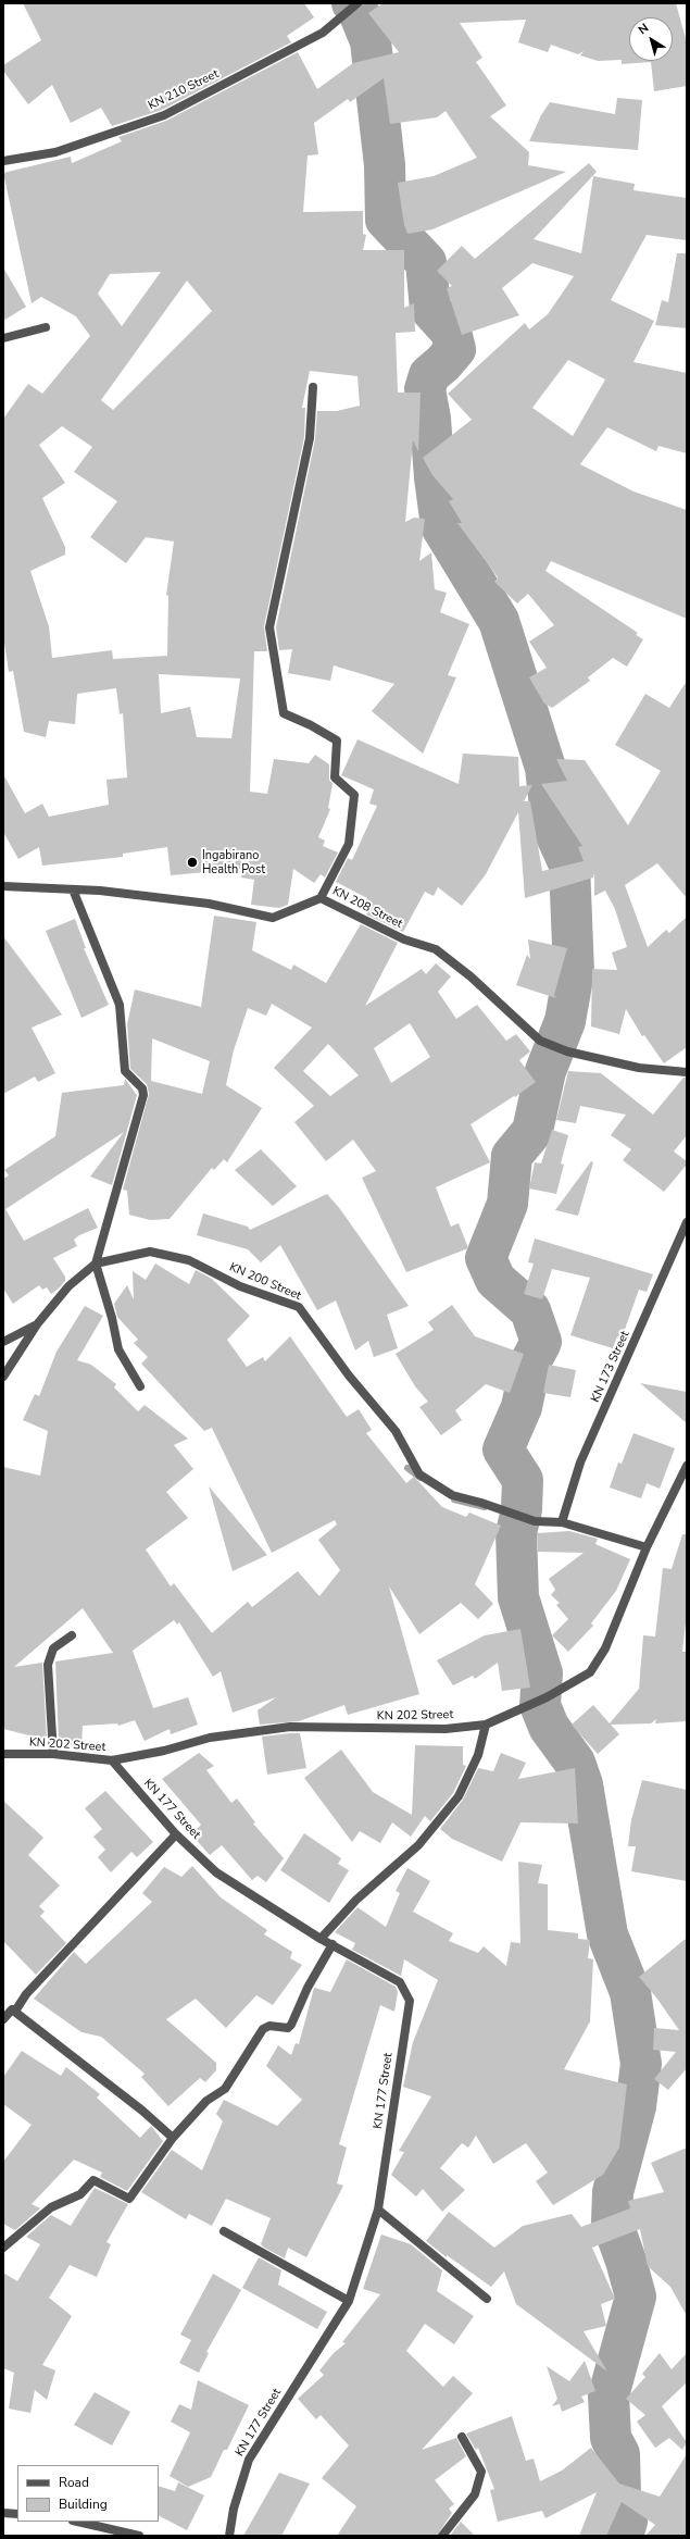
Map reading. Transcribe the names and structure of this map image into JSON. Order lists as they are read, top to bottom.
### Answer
{
  "streets": {
    "street": [
      "KN 210 Street",
      "KN 208 Street",
      "KN 200 Street",
      "KN 173 Street",
      "KN 202 Street",
      "KN 177 Street"
    ]
  },
  "crossings": [
    ["KN 200 Street", "KN 173 Street"],
    ["KN 200 Street", "KN 202 Street"],
    ["KN 202 Street", "KN 177 Street"]
  ],
  "places": ["Ingabirano Health Post"],
  "legend": ["Road", "Building"],
  "north": "top left"
}
